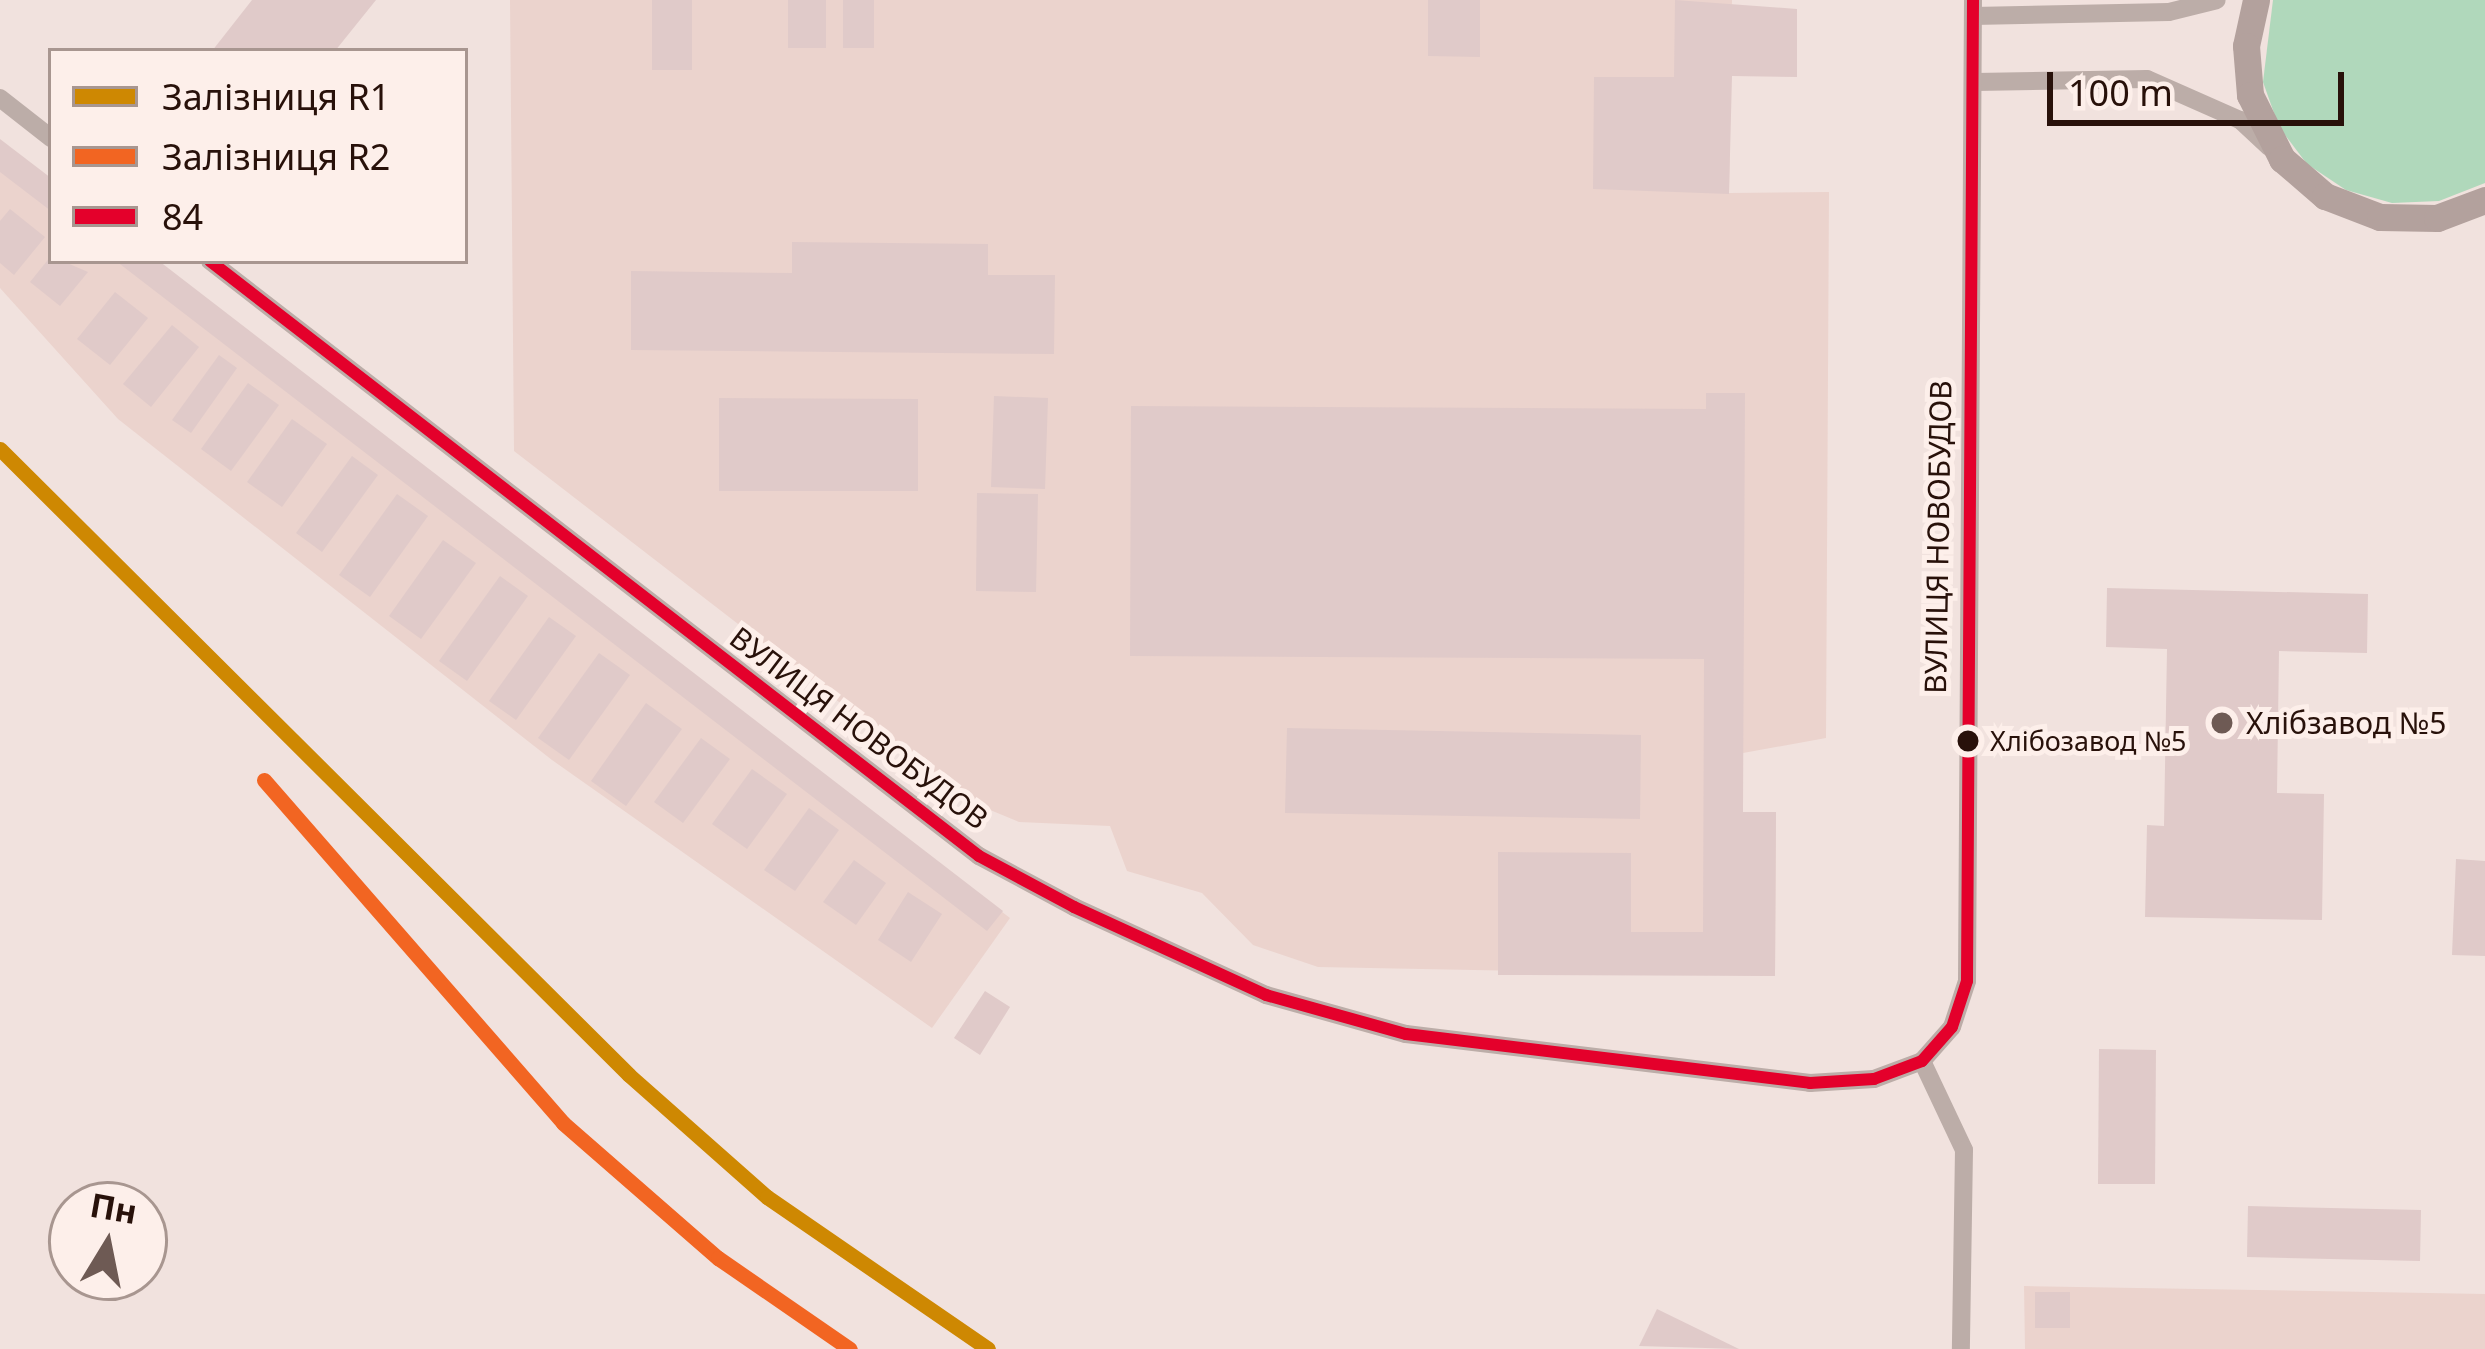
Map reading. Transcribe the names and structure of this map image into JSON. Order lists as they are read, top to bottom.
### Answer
{
  "streets": {
    "street": ["ВУЛИЦЯ НОВОБУДОВ"]
  },
  "places": ["Хлібзавод №5", "Хлібозавод №5"],
  "lines": ["transit line 84", "rail line R1", "rail line R2"],
  "legend": ["Залізниця R1", "Залізниця R2", "84"],
  "scale_bar": "100 m",
  "north": "top"
}
